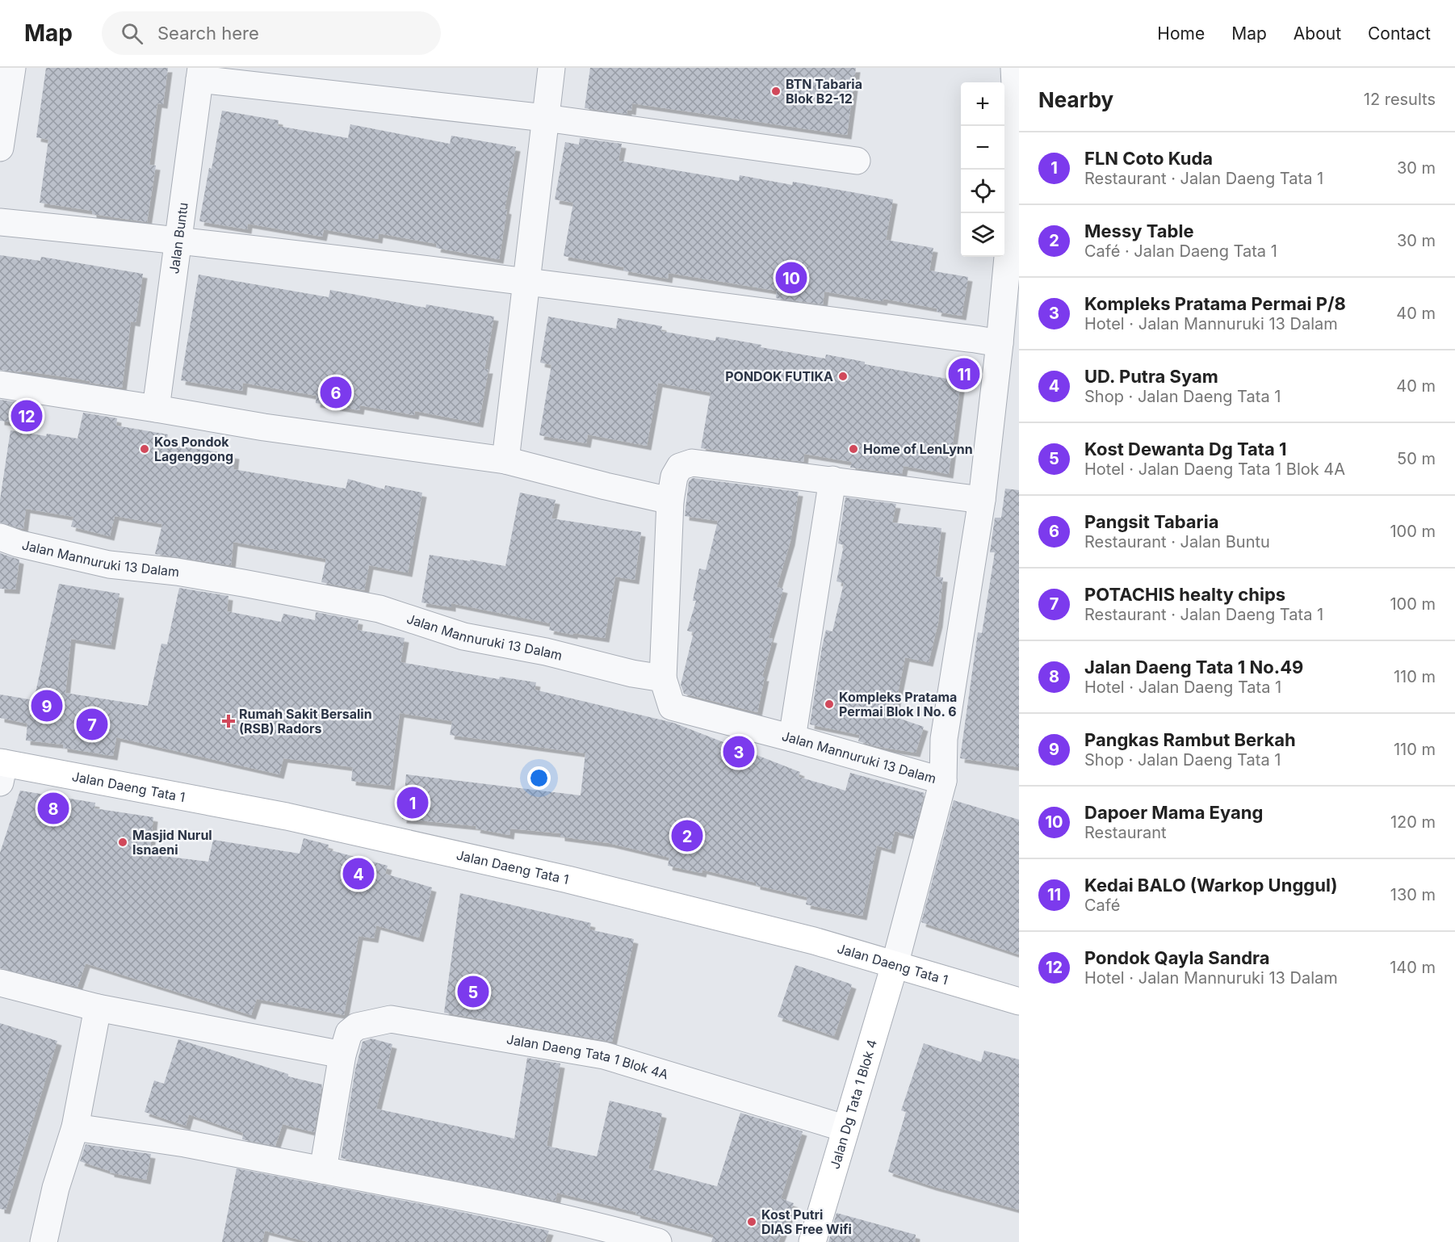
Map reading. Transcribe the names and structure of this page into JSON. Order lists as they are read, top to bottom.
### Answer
{
  "streets": {
    "street": [
      "Jalan Buntu",
      "Jalan Mannuruki 13 Dalam",
      "Jalan Daeng Tata 1",
      "Jalan Daeng Tata 1 Blok 4A",
      "Jalan Dg Tata 1 Blok 4"
    ]
  },
  "crossings": [
    ["Jalan Daeng Tata 1", "Jalan Dg Tata 1 Blok 4"],
    ["Jalan Daeng Tata 1 Blok 4A", "Jalan Dg Tata 1 Blok 4"]
  ],
  "places": {
    "other": [
      "BTN Tabaria Blok B2-12",
      "PONDOK FUTIKA",
      "Kos Pondok Lagenggong",
      "Home of LenLynn",
      "Kompleks Pratama Permai Blok I No. 6",
      "Masjid Nurul Isnaeni",
      "Kost Putri DIAS Free Wifi"
    ],
    "health": ["Rumah Sakit Bersalin (RSB) Radors"]
  },
  "page": {
    "header": "Map",
    "search": "Search here",
    "nav": [
      "Home",
      "Map",
      "About",
      "Contact"
    ],
    "heading": ["Nearby", "12 results"],
    "map_buttons": ["+", "−"],
    "list": [
      {
        "mark": "1",
        "name": "FLN Coto Kuda",
        "note": "Restaurant · Jalan Daeng Tata 1",
        "value": "30 m"
      },
      {
        "mark": "2",
        "name": "Messy Table",
        "note": "Café · Jalan Daeng Tata 1",
        "value": "30 m"
      },
      {
        "mark": "3",
        "name": "Kompleks Pratama Permai P/8",
        "note": "Hotel · Jalan Mannuruki 13 Dalam",
        "value": "40 m"
      },
      {
        "mark": "4",
        "name": "UD. Putra Syam",
        "note": "Shop · Jalan Daeng Tata 1",
        "value": "40 m"
      },
      {
        "mark": "5",
        "name": "Kost Dewanta Dg Tata 1",
        "note": "Hotel · Jalan Daeng Tata 1 Blok 4A",
        "value": "50 m"
      },
      {
        "mark": "6",
        "name": "Pangsit Tabaria",
        "note": "Restaurant · Jalan Buntu",
        "value": "100 m"
      },
      {
        "mark": "7",
        "name": "POTACHIS healty chips",
        "note": "Restaurant · Jalan Daeng Tata 1",
        "value": "100 m"
      },
      {
        "mark": "8",
        "name": "Jalan Daeng Tata 1 No.49",
        "note": "Hotel · Jalan Daeng Tata 1",
        "value": "110 m"
      },
      {
        "mark": "9",
        "name": "Pangkas Rambut Berkah",
        "note": "Shop · Jalan Daeng Tata 1",
        "value": "110 m"
      },
      {
        "mark": "10",
        "name": "Dapoer Mama Eyang",
        "note": "Restaurant",
        "value": "120 m"
      },
      {
        "mark": "11",
        "name": "Kedai BALO (Warkop Unggul)",
        "note": "Café",
        "value": "130 m"
      },
      {
        "mark": "12",
        "name": "Pondok Qayla Sandra",
        "note": "Hotel · Jalan Mannuruki 13 Dalam",
        "value": "140 m"
      }
    ],
    "pins": [
      "10",
      "11",
      "6",
      "12",
      "9",
      "7",
      "3",
      "1",
      "8",
      "2",
      "4",
      "5"
    ]
  }
}
